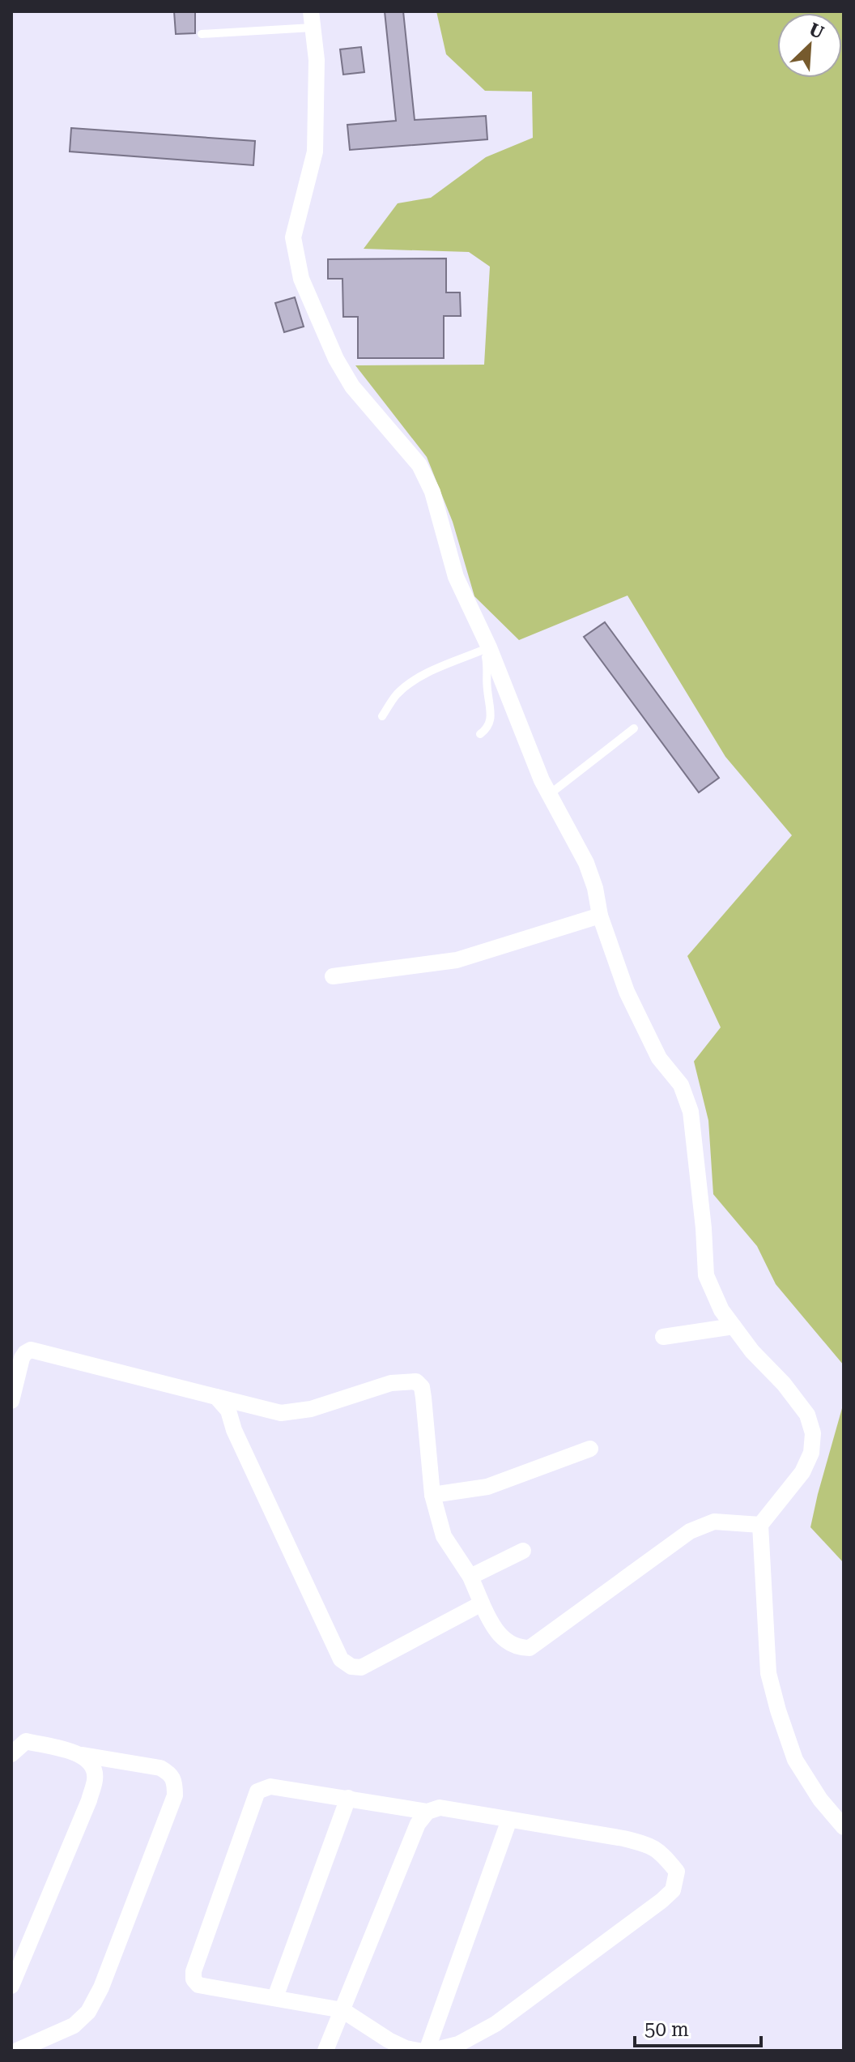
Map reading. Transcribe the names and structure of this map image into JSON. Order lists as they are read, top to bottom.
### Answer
{
  "scale_bar": "50 m",
  "north": "top right"
}
